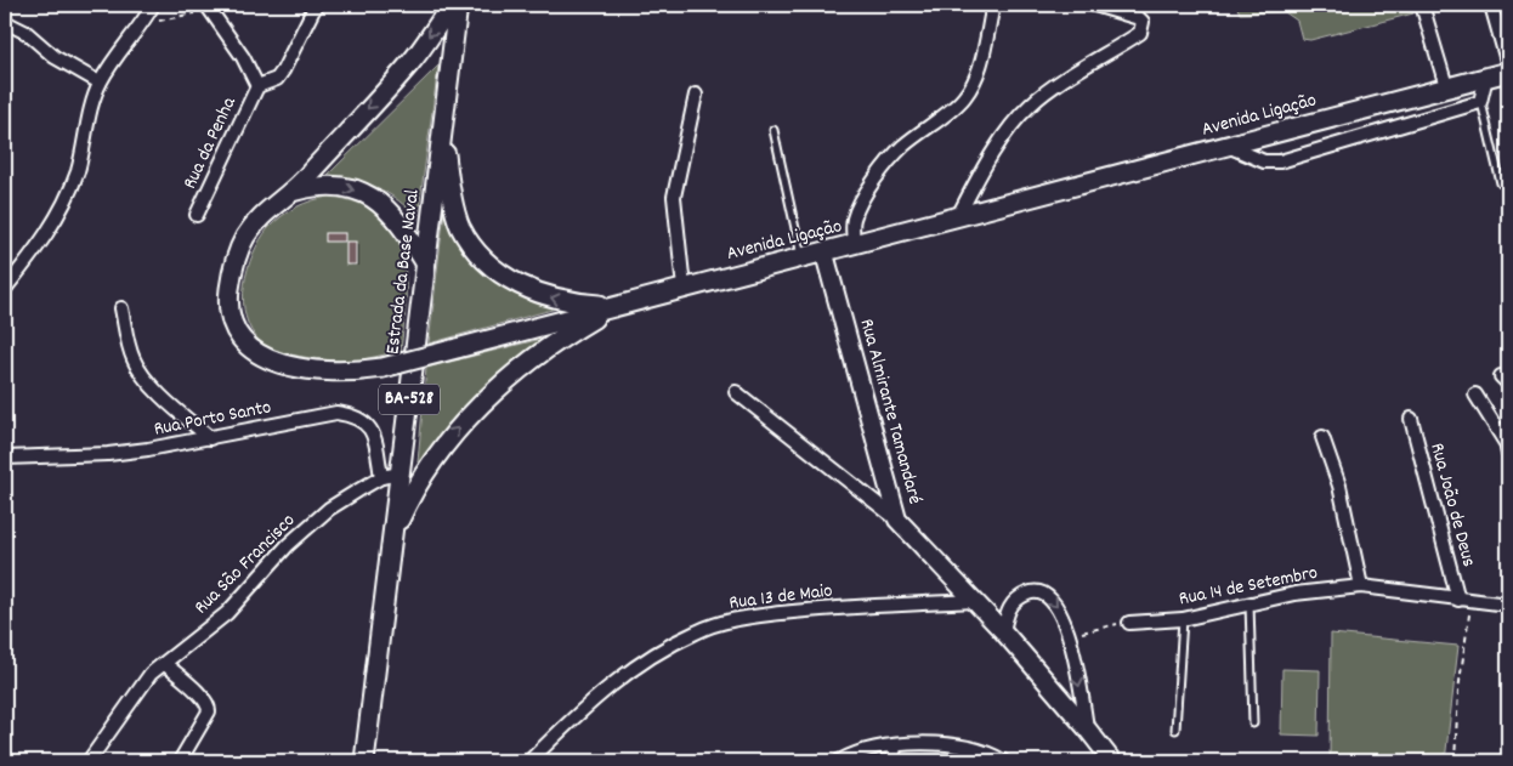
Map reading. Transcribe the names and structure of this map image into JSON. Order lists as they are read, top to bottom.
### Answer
{
  "streets": {
    "main road": [
      "Avenida Ligação",
      "Estrada da Base Naval",
      "BA-528",
      "Rua Almirante Tamandaré"
    ],
    "street": [
      "Rua da Penha",
      "Rua Porto Santo",
      "Rua João de Deus",
      "Rua São Francisco",
      "Rua 14 de Setembro",
      "Rua 13 de Maio"
    ]
  },
  "crossings": [
    ["Avenida Ligação", "Estrada da Base Naval"],
    ["Avenida Ligação", "Rua Almirante Tamandaré"],
    ["Estrada da Base Naval", "Rua São Francisco"],
    ["Rua Almirante Tamandaré", "Rua 13 de Maio"],
    ["Rua Porto Santo", "Rua São Francisco"],
    ["Rua João de Deus", "Rua 14 de Setembro"]
  ]
}
